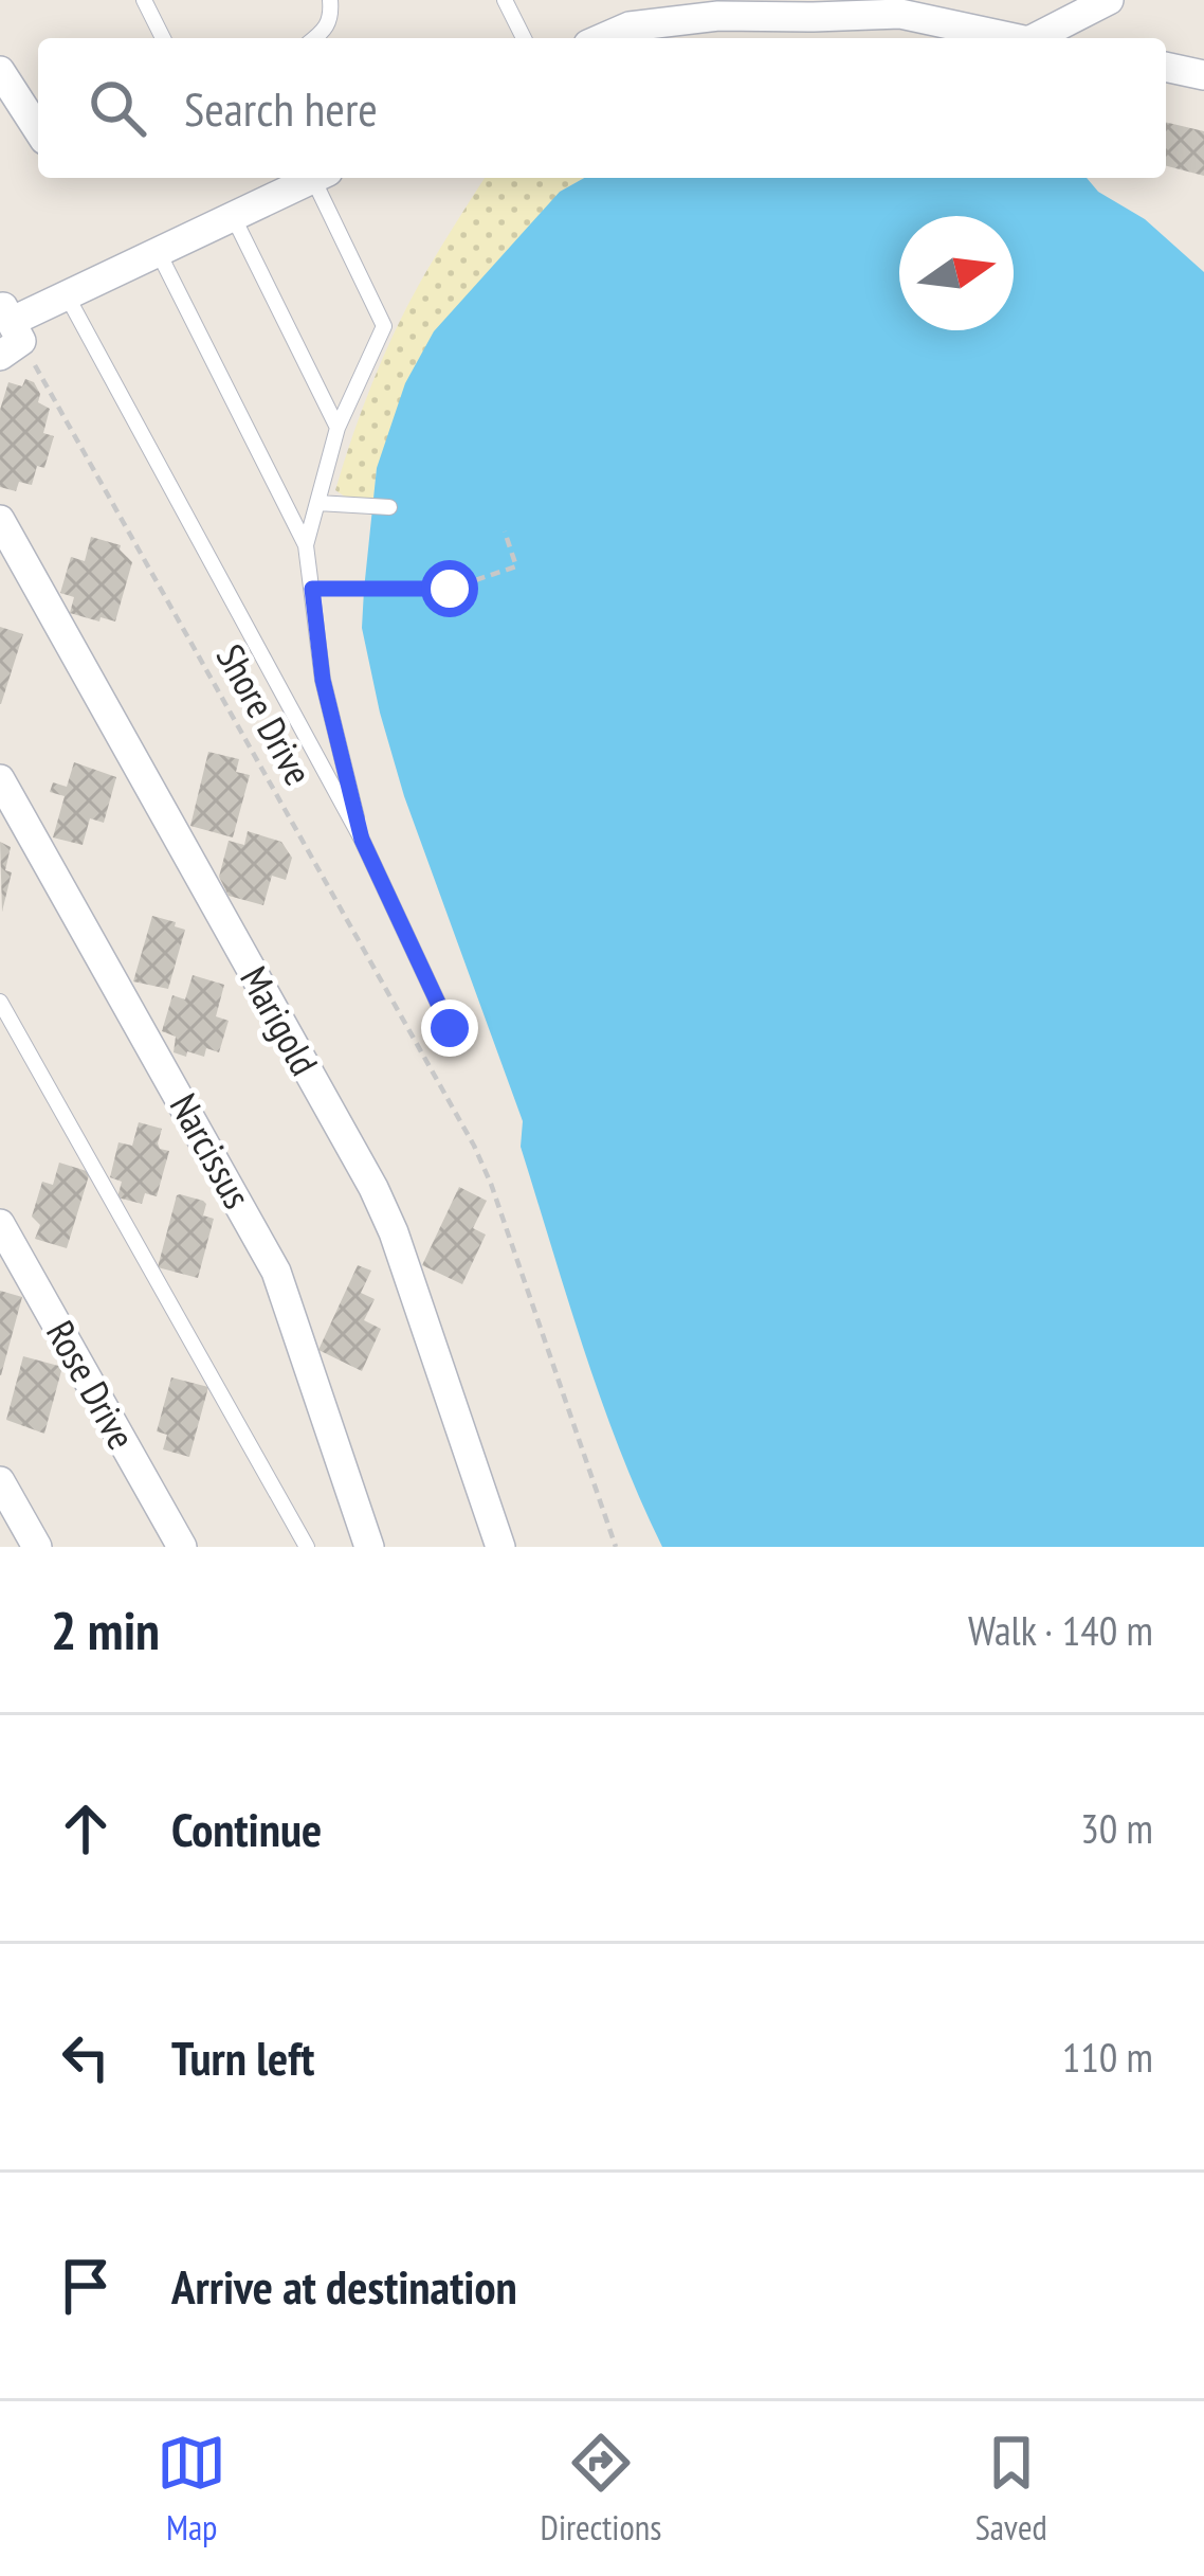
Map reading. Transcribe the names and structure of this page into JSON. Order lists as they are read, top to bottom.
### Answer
{
  "streets": {
    "street": ["Marigold", "Narcissus", "Rose Drive"],
    "path": ["Shore Drive"]
  },
  "north": "right",
  "page": {
    "search": "Search here",
    "heading": ["2 min", "Walk · 140 m"],
    "list": [
      ["Continue", "30 m"],
      ["Turn left", "110 m"],
      "Arrive at destination"
    ],
    "nav": ["Map", "Directions", "Saved"]
  }
}
